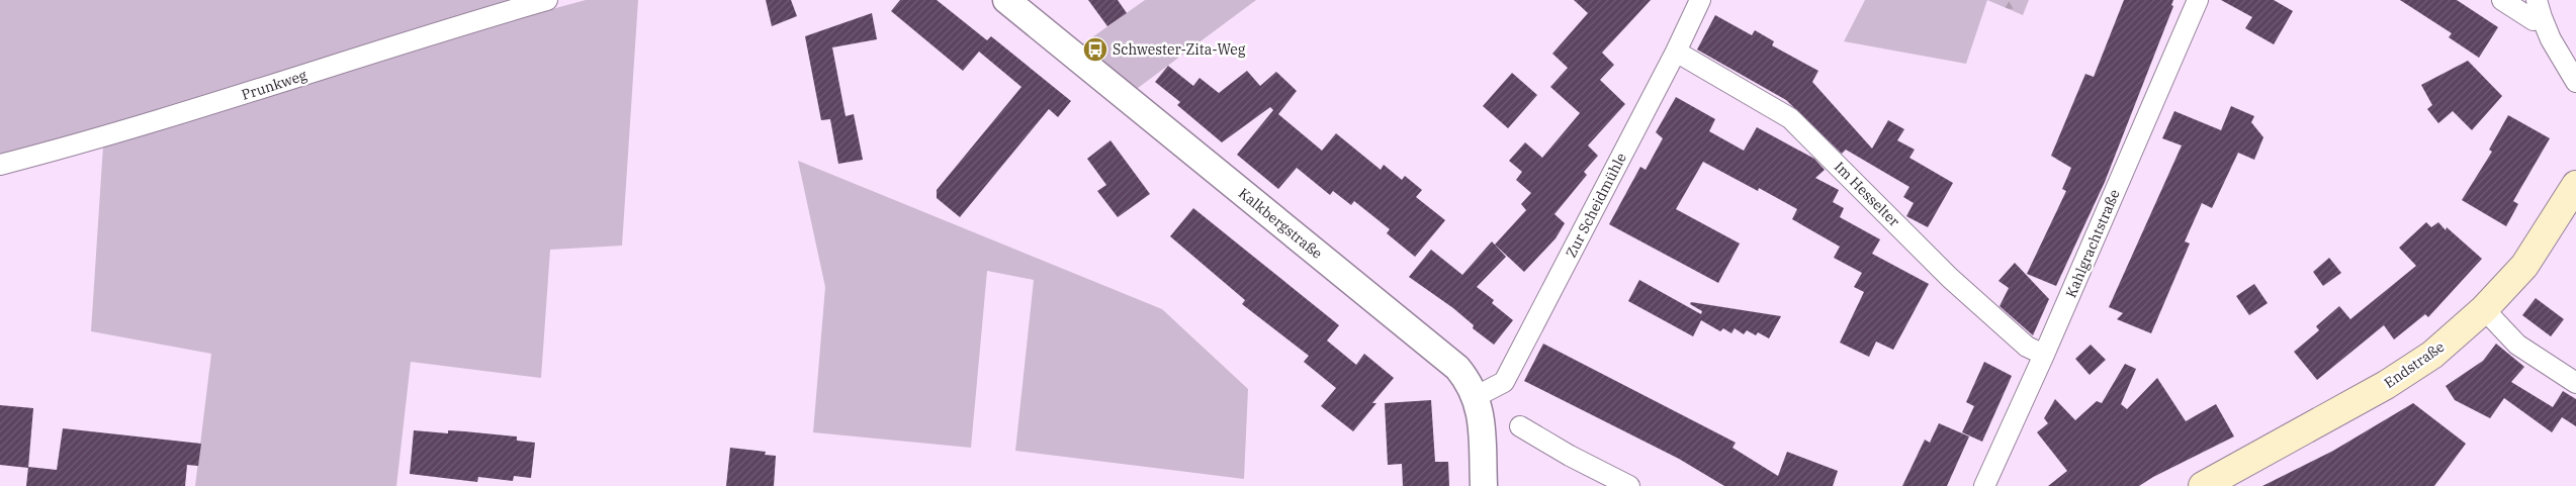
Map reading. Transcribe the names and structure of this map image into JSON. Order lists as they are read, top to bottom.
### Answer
{
  "streets": {
    "main road": ["Endstraße"],
    "street": [
      "Prunkweg",
      "Im Hesselter",
      "Zur Scheidmühle",
      "Kalkbergstraße",
      "Kahlgrachtstraße"
    ]
  },
  "crossings": [
    ["Im Hesselter", "Zur Scheidmühle"],
    ["Im Hesselter", "Kahlgrachtstraße"],
    ["Zur Scheidmühle", "Kalkbergstraße"]
  ],
  "places": {
    "bus stop": ["Schwester-Zita-Weg"]
  }
}
